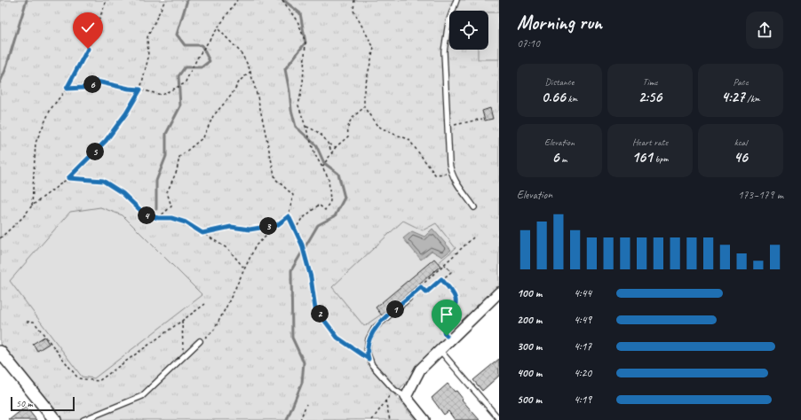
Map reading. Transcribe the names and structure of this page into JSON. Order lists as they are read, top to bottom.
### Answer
{
  "scale_bar": "50 m",
  "page": {
    "heading": ["Morning run", "07:10"],
    "stats": [
      ["Distance", "0.66 km"],
      ["Time", "2:56"],
      ["Pace", "4:27 /km"],
      ["Elevation", "6 m"],
      ["Heart rate", "161 bpm"],
      ["kcal", "46"]
    ],
    "pins": [
      "6",
      "5",
      "4",
      "3",
      "1",
      "2"
    ],
    "chart": ["Elevation", "173–179 m"],
    "list": [
      {
        "name": "100 m",
        "note": "4:44"
      },
      {
        "name": "200 m",
        "note": "4:49"
      },
      {
        "name": "300 m",
        "note": "4:17"
      },
      {
        "name": "400 m",
        "note": "4:20"
      },
      {
        "name": "500 m",
        "note": "4:19"
      }
    ],
    "scale": "50 m"
  }
}
